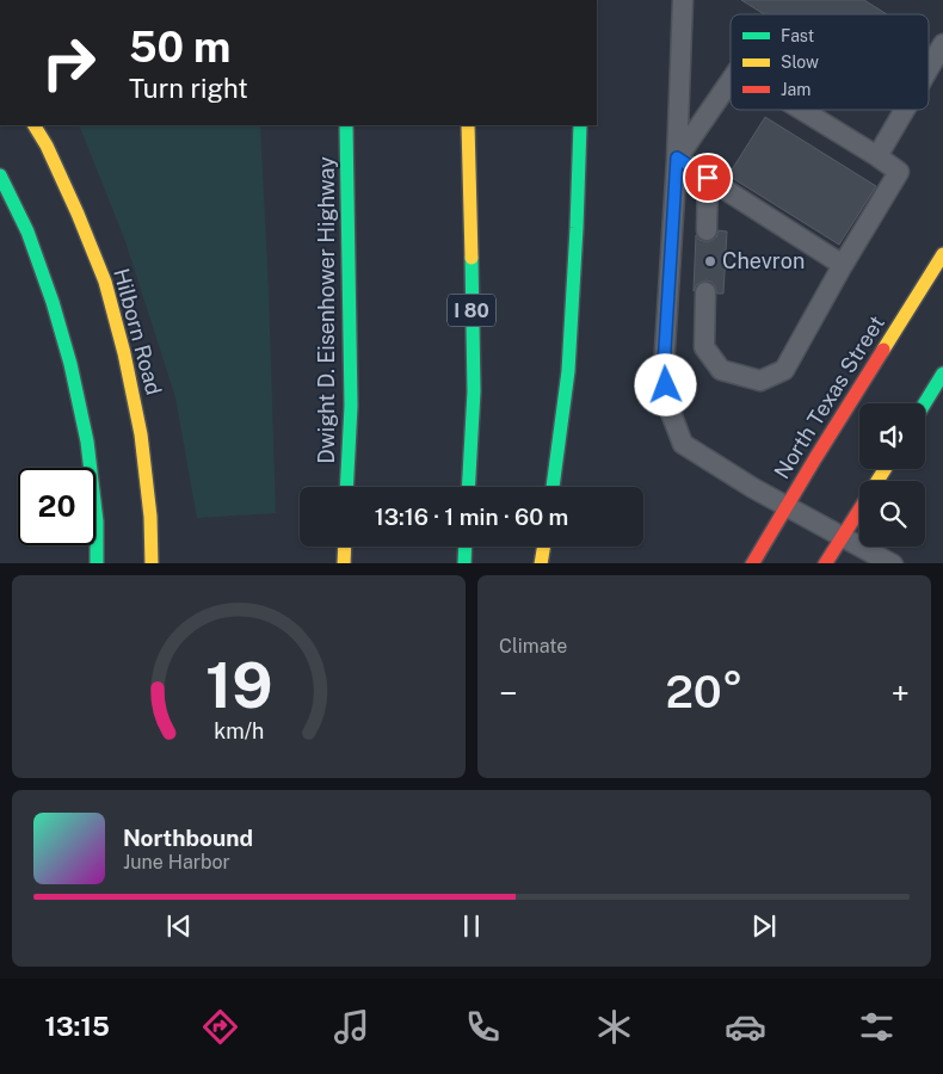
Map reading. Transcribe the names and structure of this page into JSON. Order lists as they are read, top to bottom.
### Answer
{
  "streets": {
    "main road": [
      "Dwight D. Eisenhower Highway",
      "I 80",
      "Hilborn Road",
      "North Texas Street"
    ]
  },
  "places": ["Chevron"],
  "legend": ["Fast", "Slow", "Jam"],
  "page": {
    "turn": ["50 m", "Turn right"],
    "limit": "20",
    "trip": "13:16 · 1 min · 60 m",
    "tile": "Climate",
    "heat": ["−", "20°", "+"],
    "song": ["Northbound", "June Harbor"],
    "tabs": "13:15",
    "gauge": ["19", "km/h"]
  }
}
